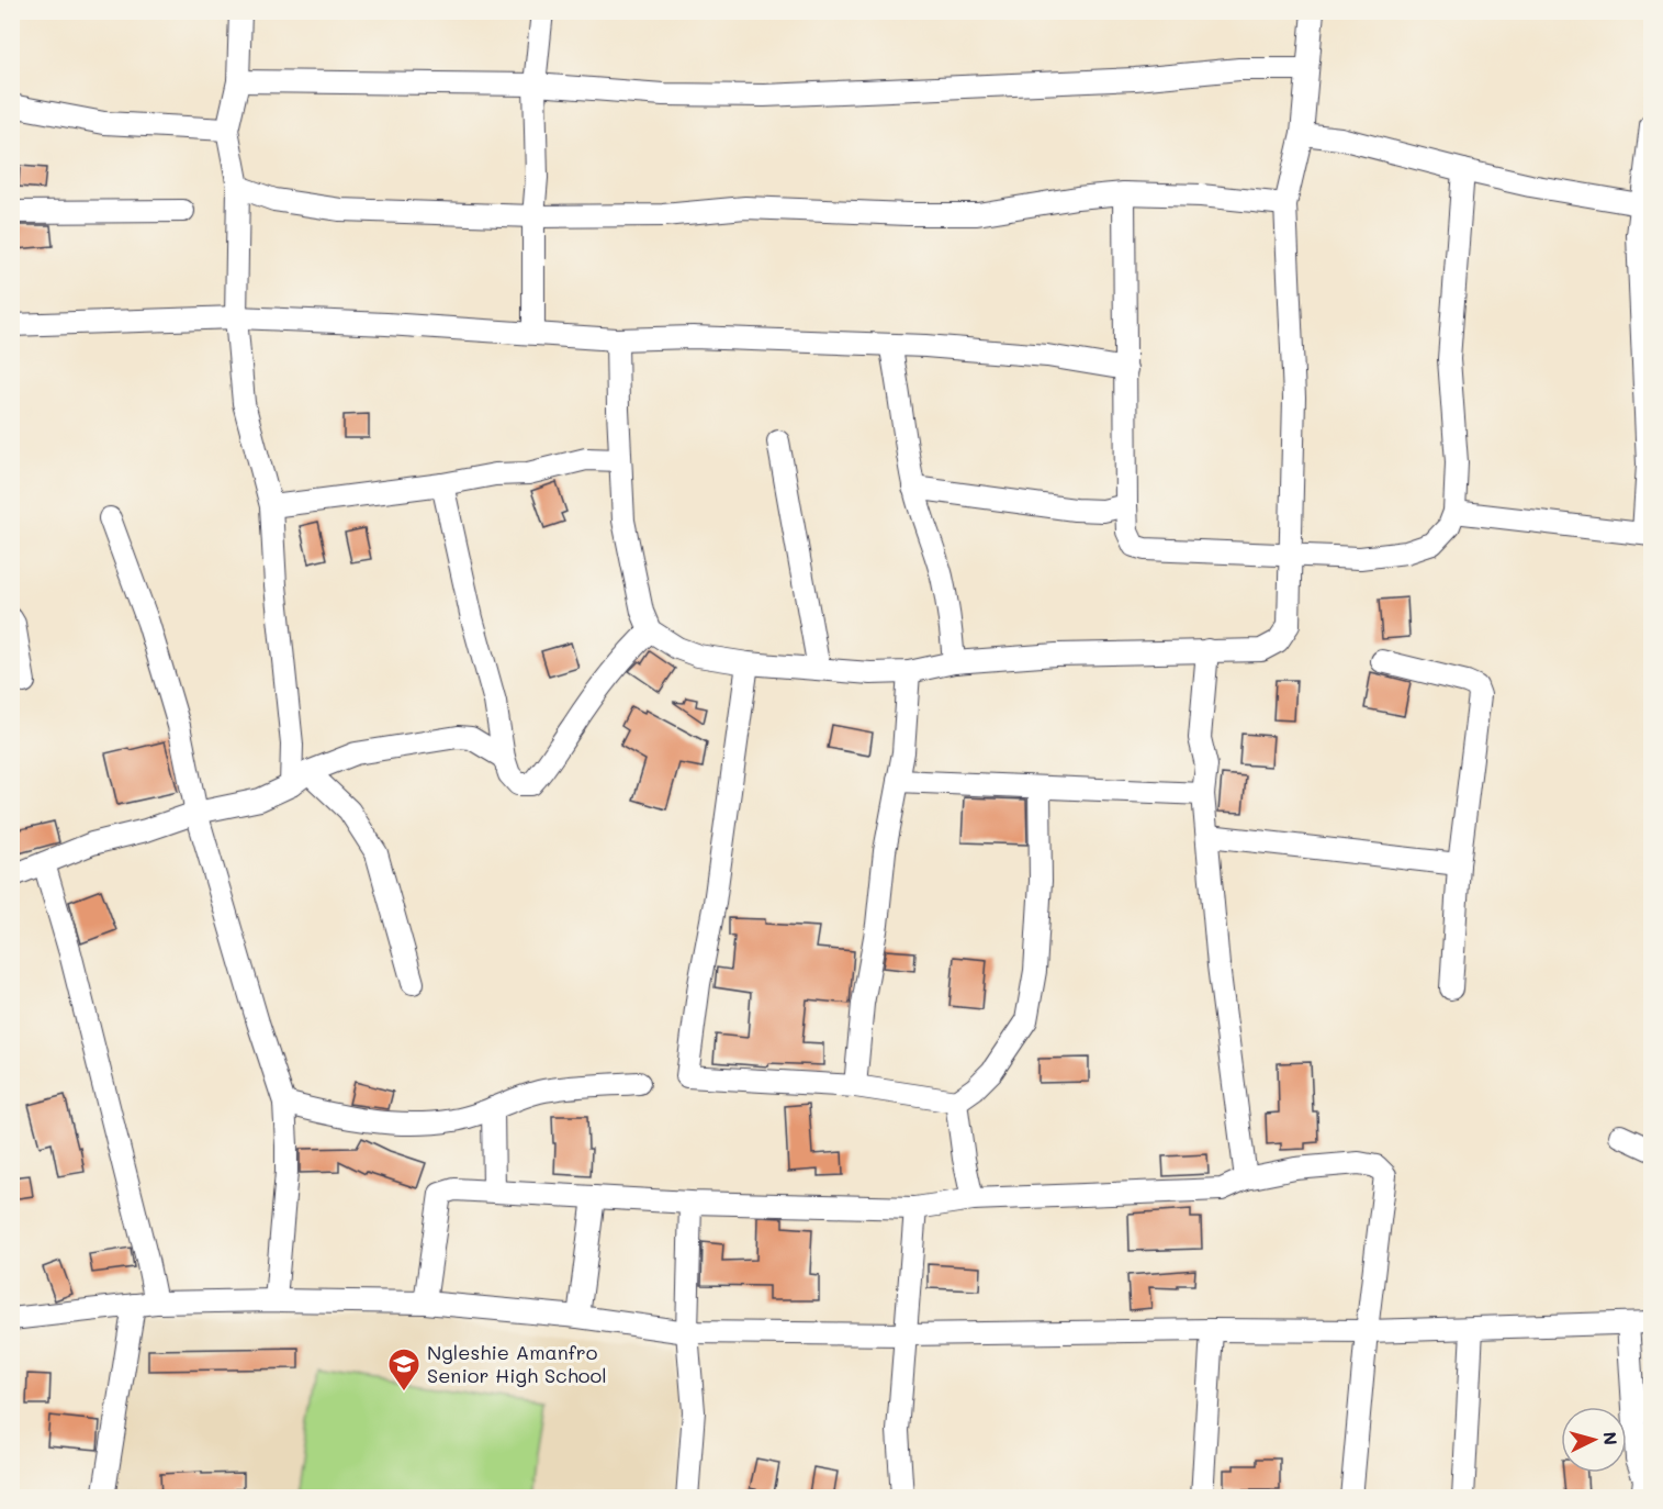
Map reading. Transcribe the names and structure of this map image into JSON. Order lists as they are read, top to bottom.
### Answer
{
  "places": {
    "school or university": ["Ngleshie Amanfro Senior High School"]
  },
  "north": "right"
}
